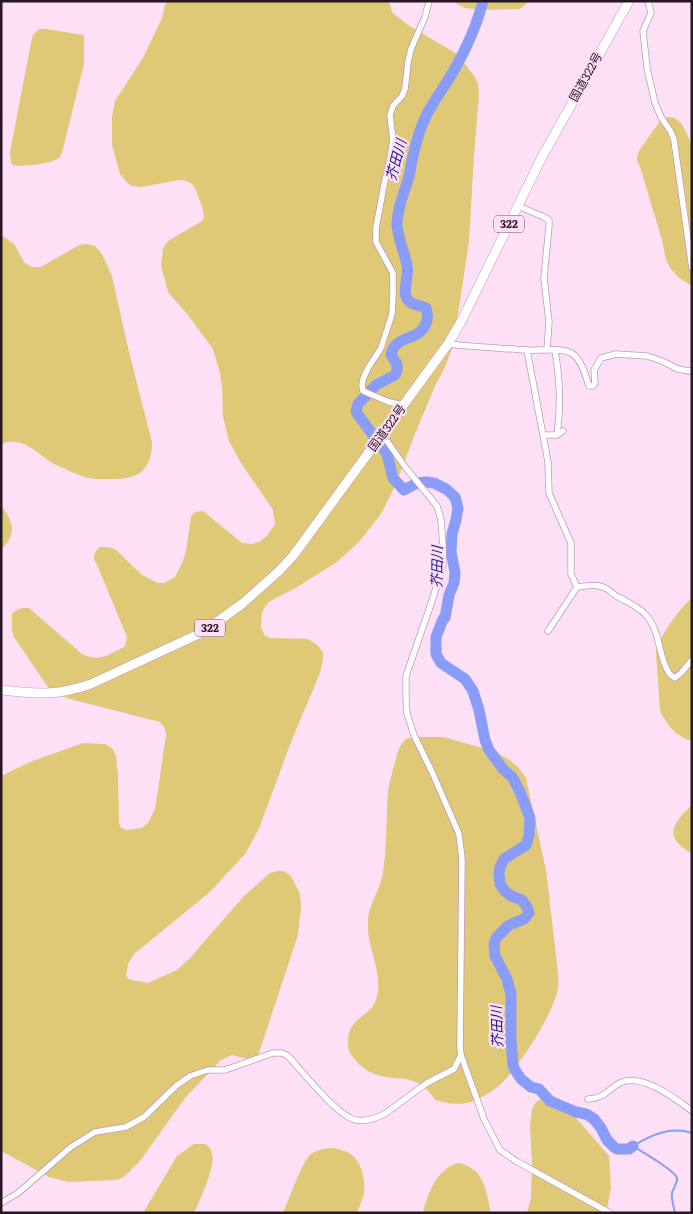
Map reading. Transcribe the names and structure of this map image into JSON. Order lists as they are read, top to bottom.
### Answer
{
  "streets": {
    "highway": ["国道322号", "322"]
  },
  "water": ["芥田川"]
}
